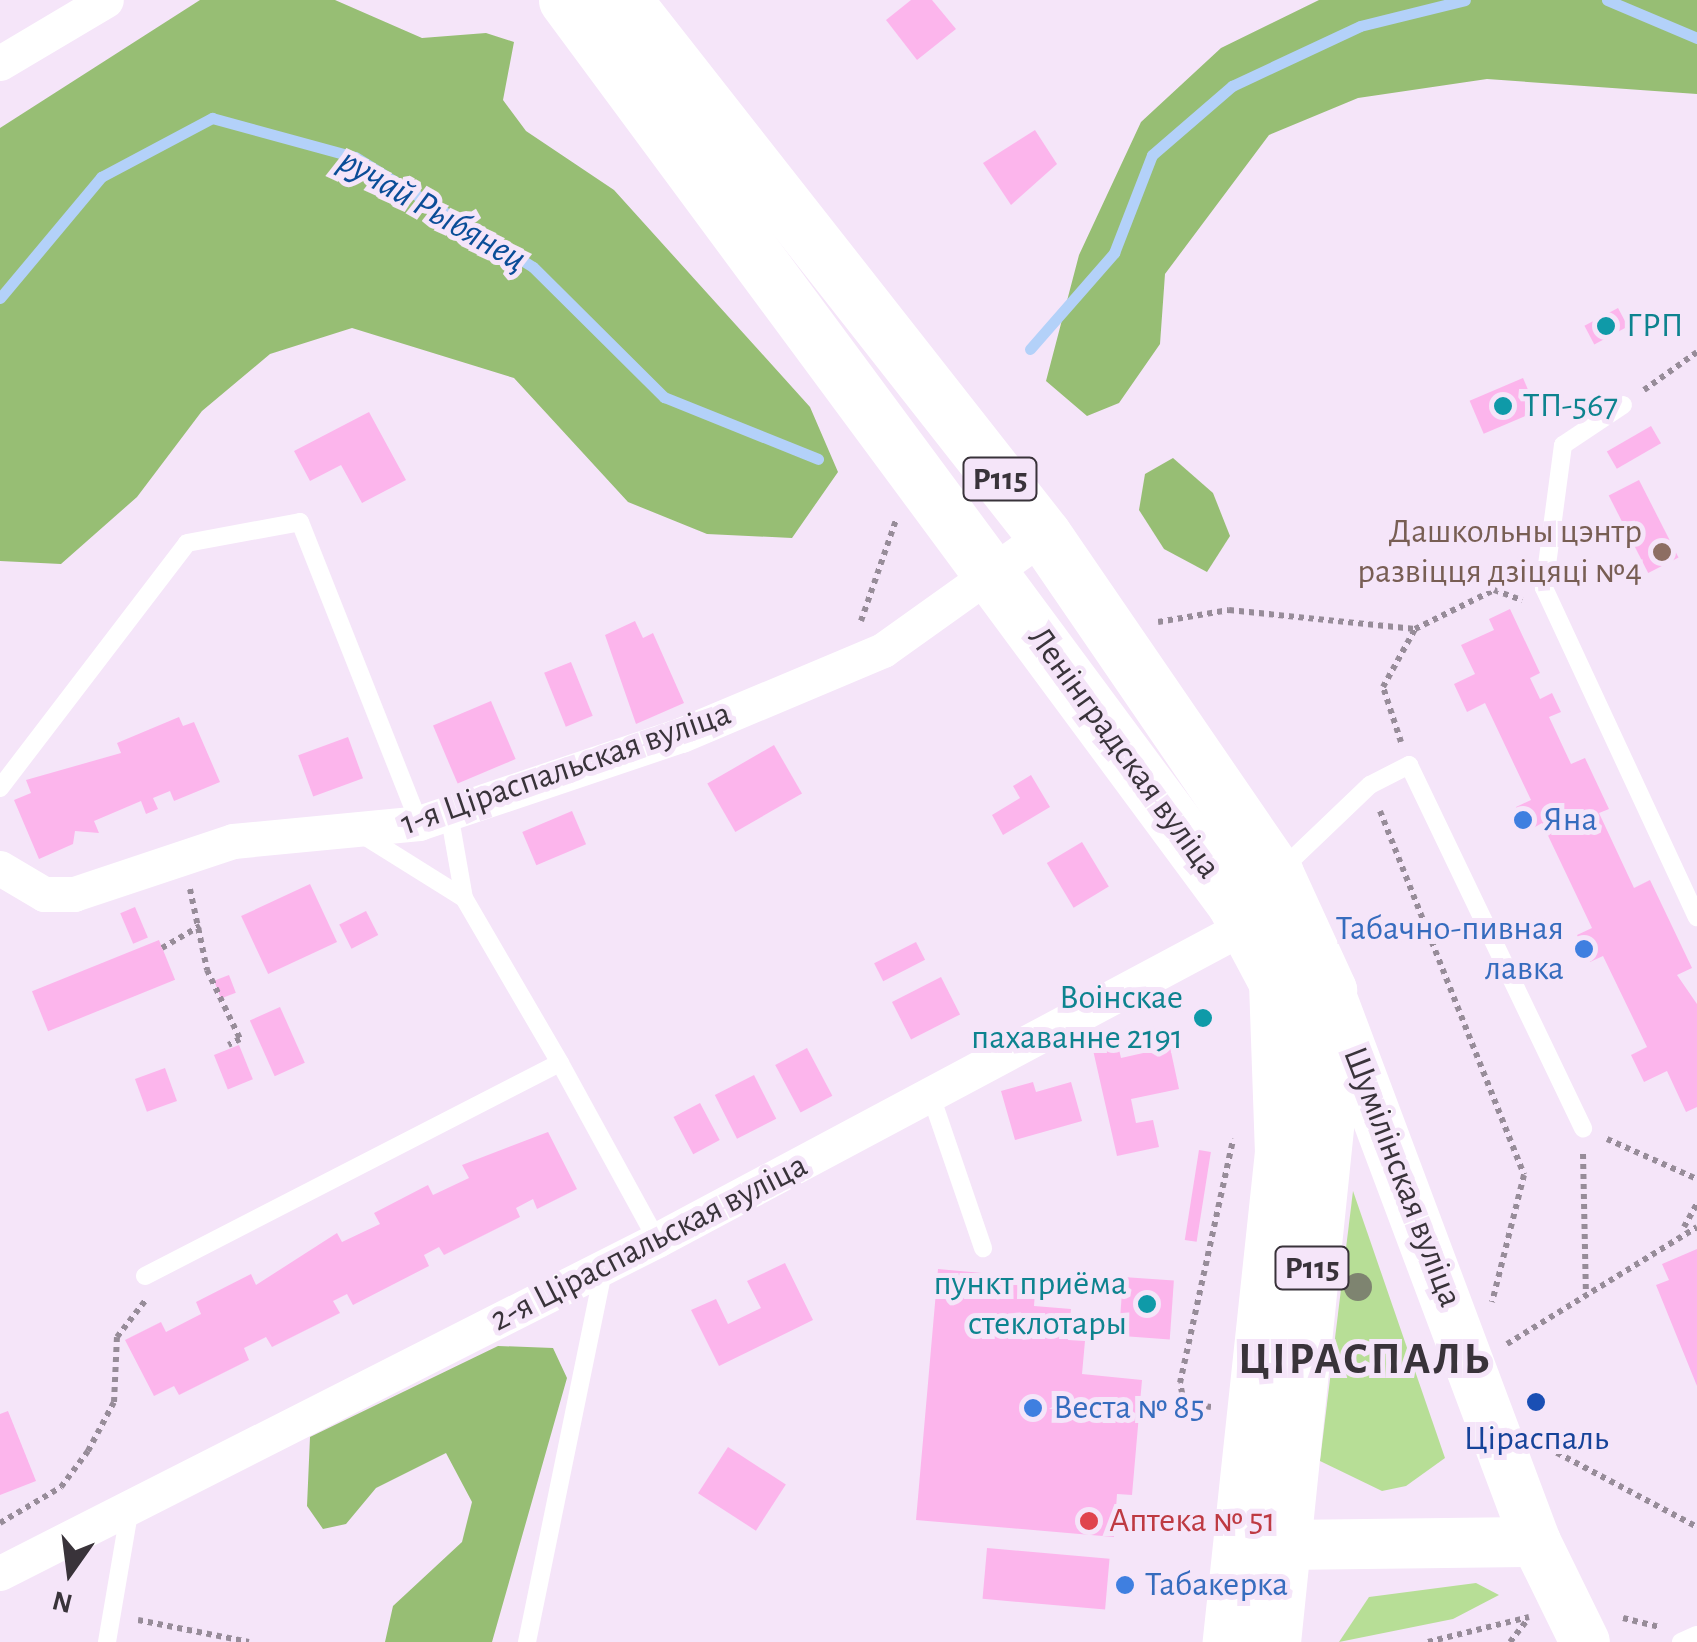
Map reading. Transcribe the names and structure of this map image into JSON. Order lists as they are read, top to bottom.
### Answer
{
  "streets": {
    "main road": ["Р115", "Ленінградская вуліца", "Шумілінская вуліца"],
    "street": ["1-я Ціраспальская вуліца", "2-я Ціраспальская вуліца"]
  },
  "crossings": [
    ["Ленінградская вуліца", "1-я Ціраспальская вуліца"],
    ["Ленінградская вуліца", "Шумілінская вуліца"],
    ["Ленінградская вуліца", "2-я Ціраспальская вуліца"]
  ],
  "districts": ["ЦІРАСПАЛЬ"],
  "water": ["ручай Рыбянец"],
  "places": [
    "ГРП",
    "ТП-567",
    "Дашкольны цэнтр развіцця дзіцяці №4",
    "Яна",
    "Табачно-пивная лавка",
    "Воінскае пахаванне 2191",
    "пункт приёма стеклотары",
    "Ціраспаль",
    "Веста № 85",
    "Аптека № 51",
    "Табакерка"
  ],
  "north": "bottom"
}
